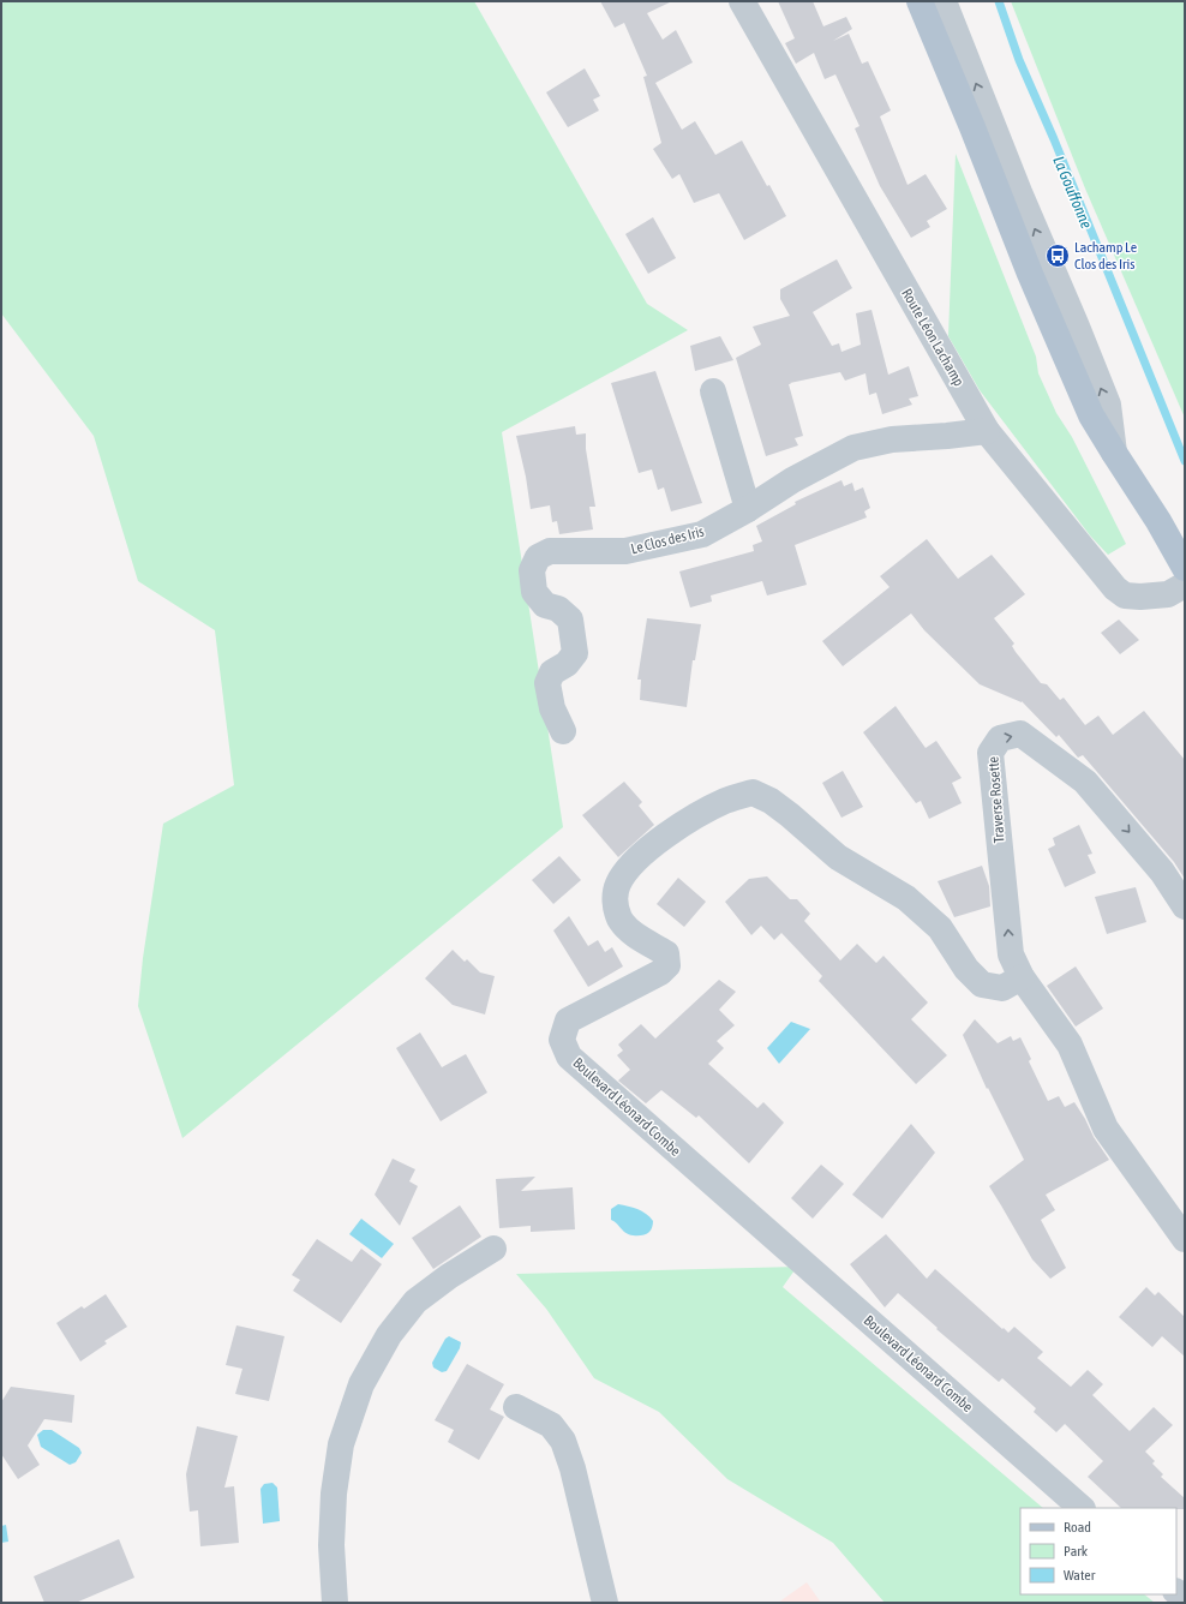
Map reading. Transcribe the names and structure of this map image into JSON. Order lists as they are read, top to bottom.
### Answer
{
  "streets": {
    "street": [
      "Route Léon Lachamp",
      "Le Clos des Iris",
      "Traverse Rosette",
      "Boulevard Léonard Combe"
    ]
  },
  "crossings": [
    ["Route Léon Lachamp", "Le Clos des Iris"],
    ["Traverse Rosette", "Boulevard Léonard Combe"]
  ],
  "water": ["La Gouffonne"],
  "places": {
    "bus stop": ["Lachamp Le Clos des Iris"]
  },
  "legend": ["Road", "Park", "Water"]
}
